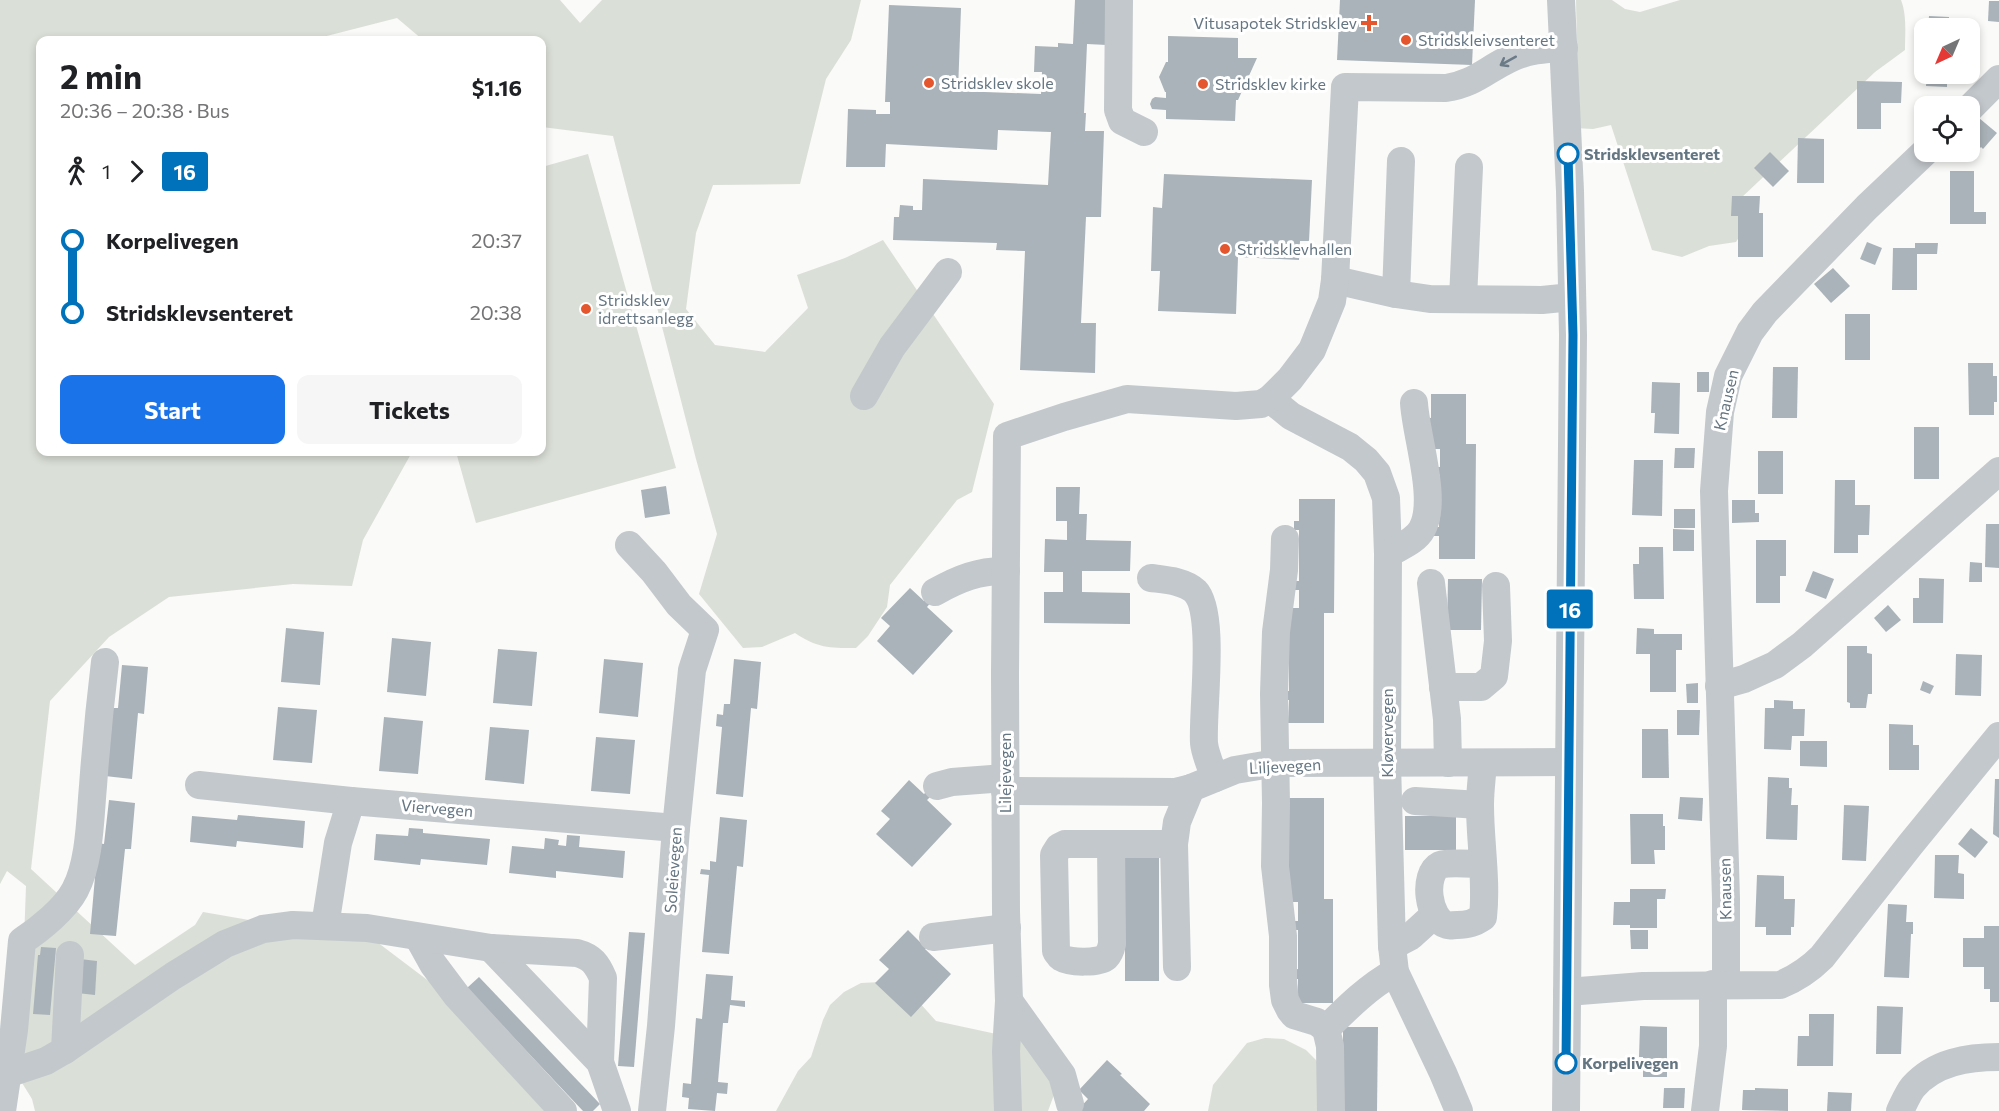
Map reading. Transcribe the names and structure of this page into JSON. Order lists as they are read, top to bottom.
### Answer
{
  "streets": {
    "street": [
      "Knausen",
      "Kløvervegen",
      "Liljevegen",
      "Lilejevegen",
      "Viervegen",
      "Soleievegen"
    ]
  },
  "crossings": [
    ["Kløvervegen", "Liljevegen"],
    ["Kløvervegen", "Lilejevegen"],
    ["Liljevegen", "Lilejevegen"],
    ["Viervegen", "Soleievegen"]
  ],
  "places": {
    "health": ["Vitusapotek Stridsklev"],
    "other": [
      "Stridskleivsenteret",
      "Stridsklev skole",
      "Stridsklev kirke",
      "Stridsklevsenteret",
      "Stridsklevhallen",
      "Stridsklev idrettsanlegg",
      "Korpelivegen"
    ]
  },
  "lines": ["bus line 16"],
  "north": "bottom left",
  "page": {
    "on_map": "16",
    "heading": ["2 min", "20:36 – 20:38 · Bus", "$1.16"],
    "legs": ["1", "16"],
    "list": [
      {
        "name": "Korpelivegen",
        "value": "20:37"
      },
      {
        "name": "Stridsklevsenteret",
        "value": "20:38"
      }
    ],
    "buttons": ["Start", "Tickets"]
  }
}
